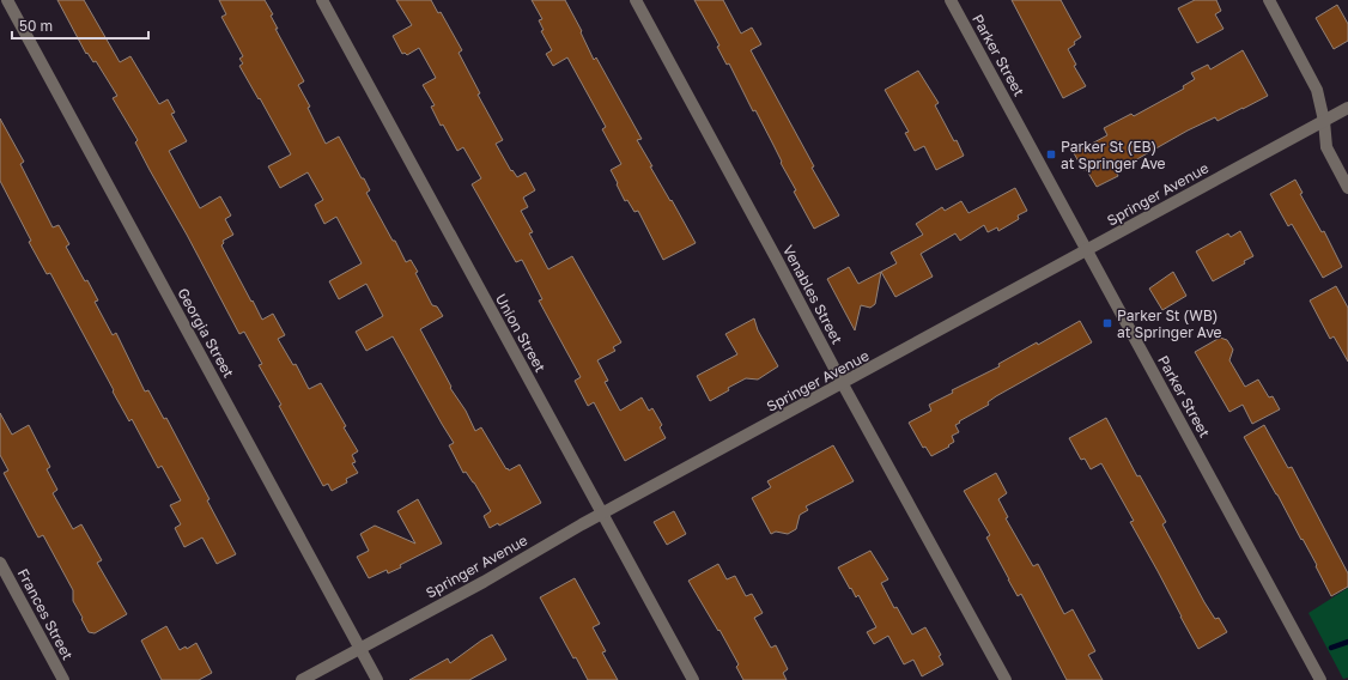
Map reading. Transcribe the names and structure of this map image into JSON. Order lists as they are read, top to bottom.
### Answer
{
  "streets": {
    "street": [
      "Parker Street",
      "Springer Avenue",
      "Venables Street",
      "Georgia Street",
      "Union Street",
      "Frances Street"
    ]
  },
  "crossings": [
    ["Parker Street", "Springer Avenue"],
    ["Springer Avenue", "Venables Street"],
    ["Springer Avenue", "Georgia Street"],
    ["Springer Avenue", "Union Street"]
  ],
  "places": {
    "transit": ["Parker St (EB) at Springer Ave", "Parker St (WB) at Springer Ave"]
  },
  "scale_bar": "50 m"
}
